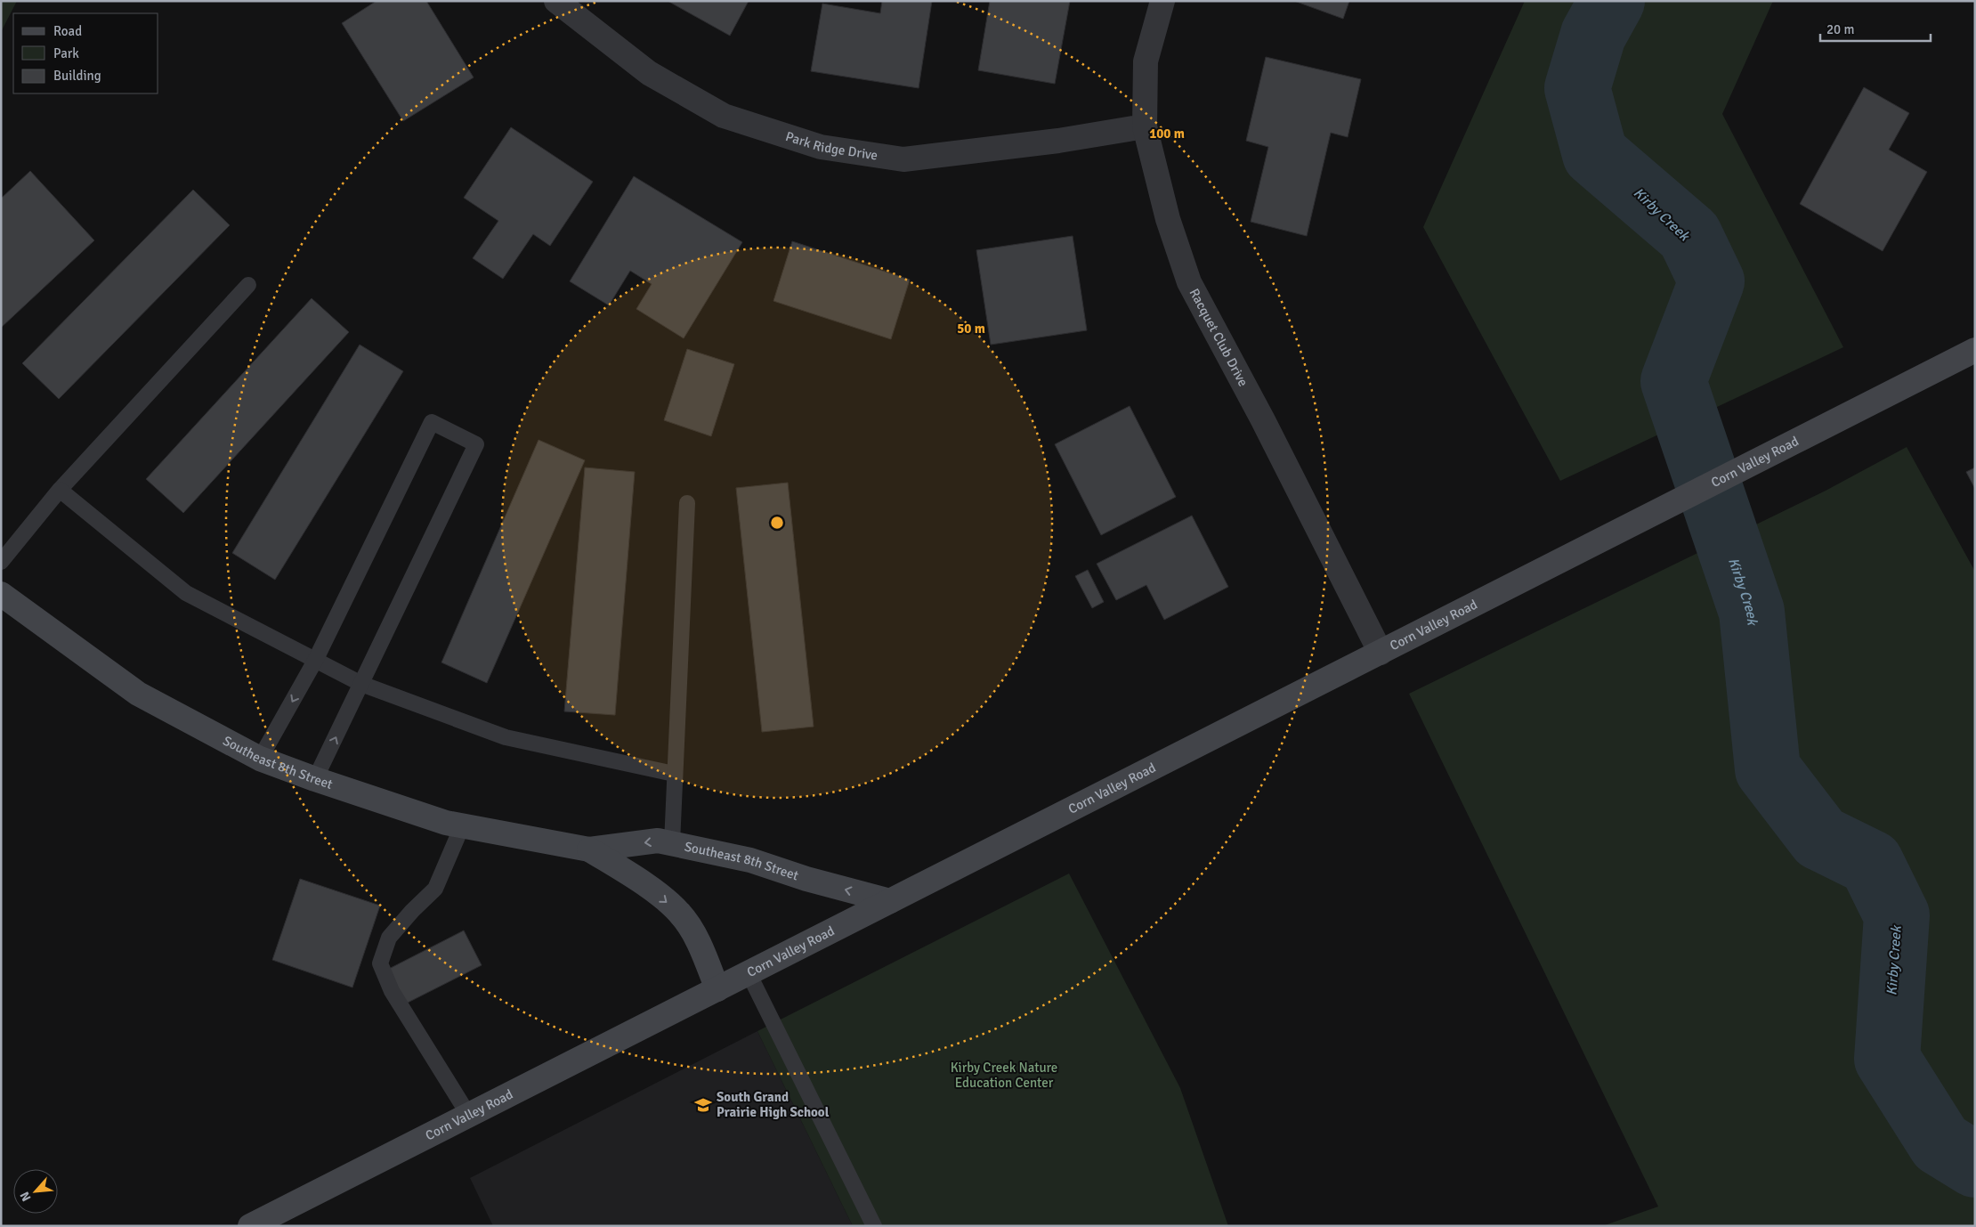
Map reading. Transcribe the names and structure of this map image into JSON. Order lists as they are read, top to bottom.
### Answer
{
  "streets": {
    "main road": ["Corn Valley Road", "Southeast 8th Street"],
    "street": ["Park Ridge Drive", "Racquet Club Drive"]
  },
  "crossings": [
    ["Park Ridge Drive", "Racquet Club Drive"],
    ["Racquet Club Drive", "Corn Valley Road"],
    ["Corn Valley Road", "Southeast 8th Street"]
  ],
  "water": ["Kirby Creek"],
  "parks": ["Kirby Creek Nature Education Center"],
  "places": {
    "school or university": ["South Grand Prairie High School"]
  },
  "legend": ["Road", "Park", "Building"],
  "scale_bar": "20 m",
  "north": "bottom left",
  "rings": ["100 m", "50 m"]
}
